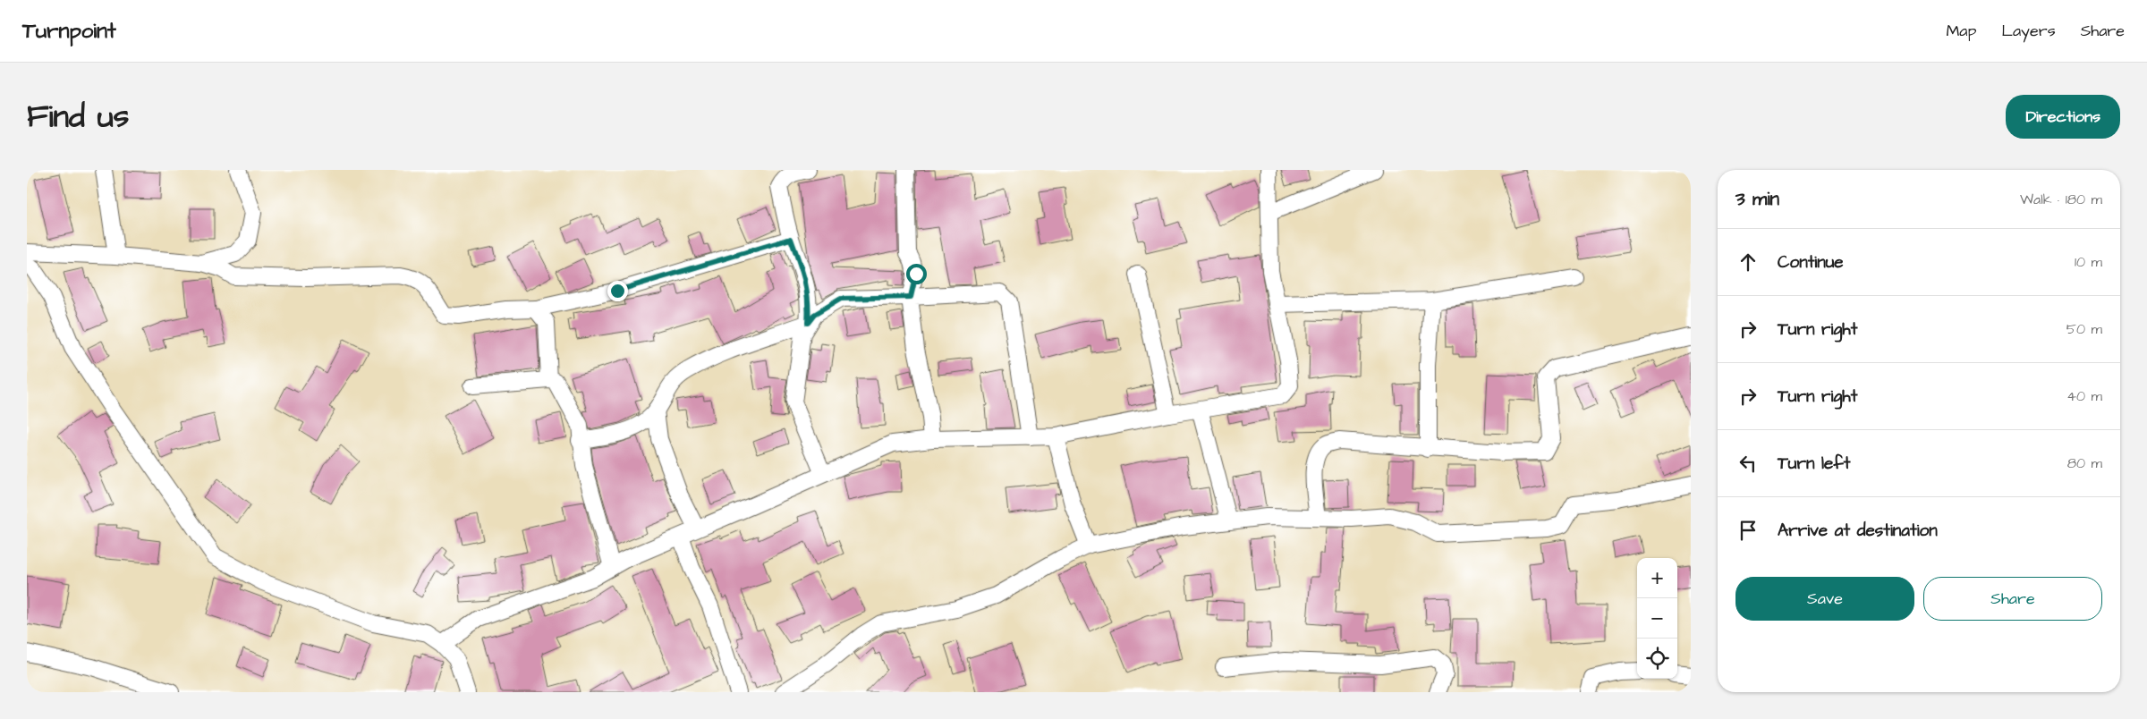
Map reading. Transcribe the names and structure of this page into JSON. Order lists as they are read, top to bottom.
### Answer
{
  "page": {
    "header": "Turnpoint",
    "nav": ["Map", "Layers", "Share"],
    "title": "Find us",
    "buttons": [
      "Directions",
      ["Save", "Share"]
    ],
    "heading": ["3 min", "Walk · 180 m"],
    "list": [
      ["Continue", "10 m"],
      ["Turn right", "50 m"],
      ["Turn right", "40 m"],
      ["Turn left", "80 m"],
      "Arrive at destination"
    ],
    "map_buttons": ["+", "−"]
  }
}
